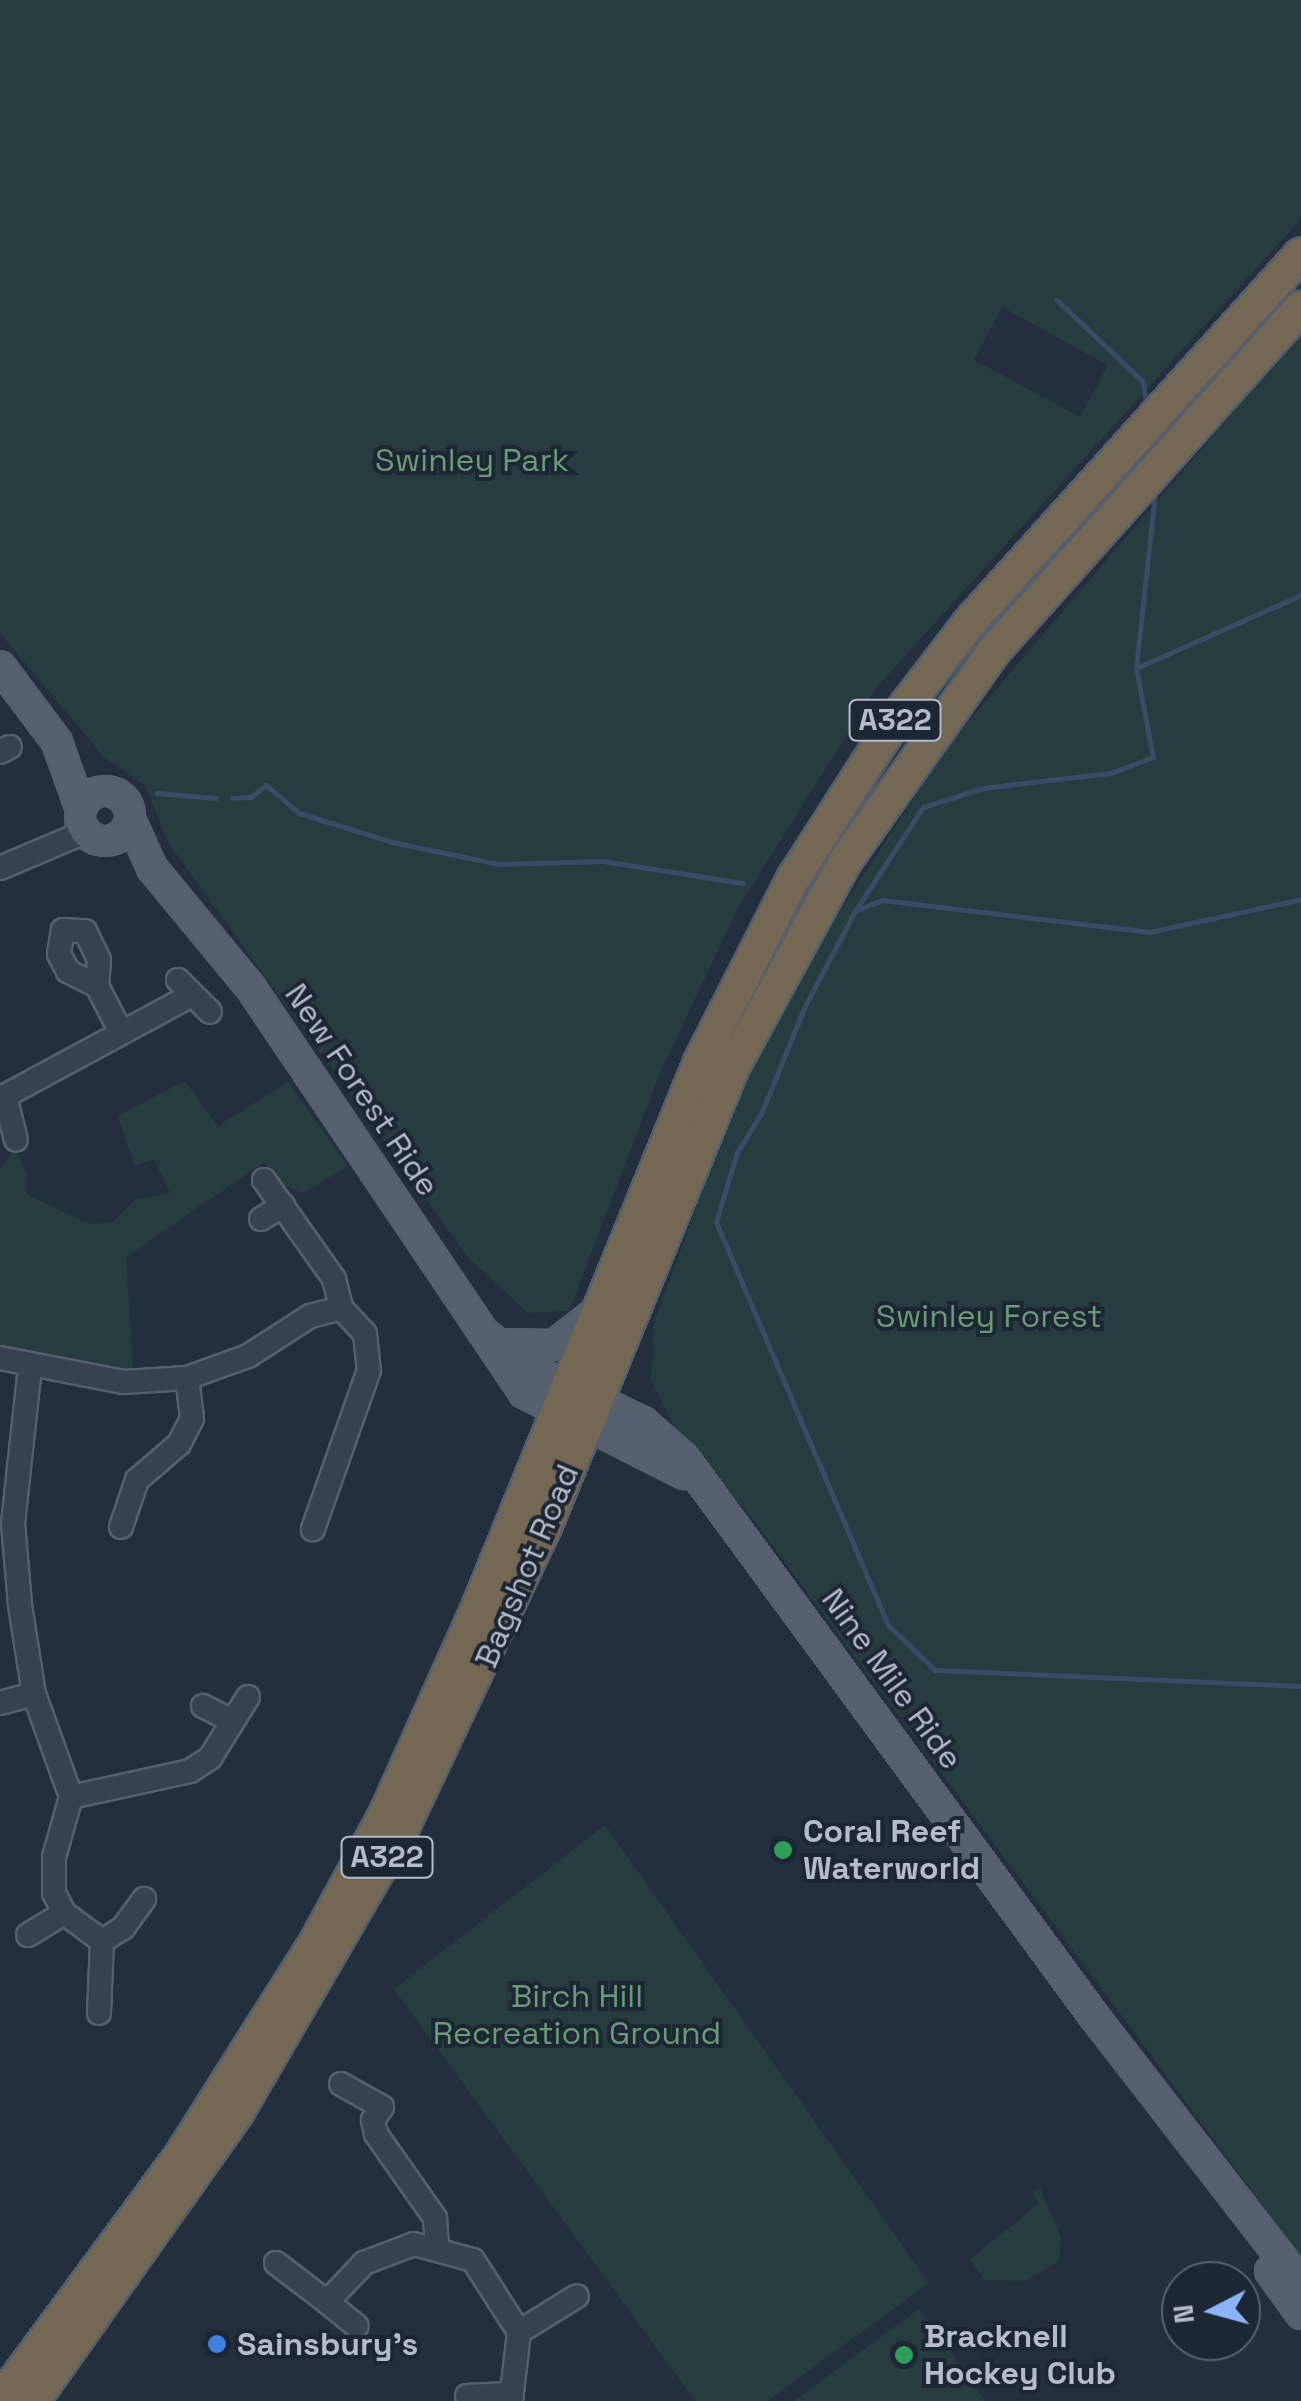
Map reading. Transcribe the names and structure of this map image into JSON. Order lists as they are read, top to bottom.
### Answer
{
  "streets": {
    "highway": ["A322", "Bagshot Road"],
    "main road": ["New Forest Ride", "Nine Mile Ride"]
  },
  "crossings": [
    ["A322", "Bagshot Road"],
    ["New Forest Ride", "Bagshot Road"],
    ["New Forest Ride", "Nine Mile Ride"],
    ["Bagshot Road", "Nine Mile Ride"]
  ],
  "parks": ["Swinley Park", "Swinley Forest", "Birch Hill Recreation Ground"],
  "places": ["Coral Reef Waterworld", "Sainsbury's", "Bracknell Hockey Club"],
  "north": "left"
}
